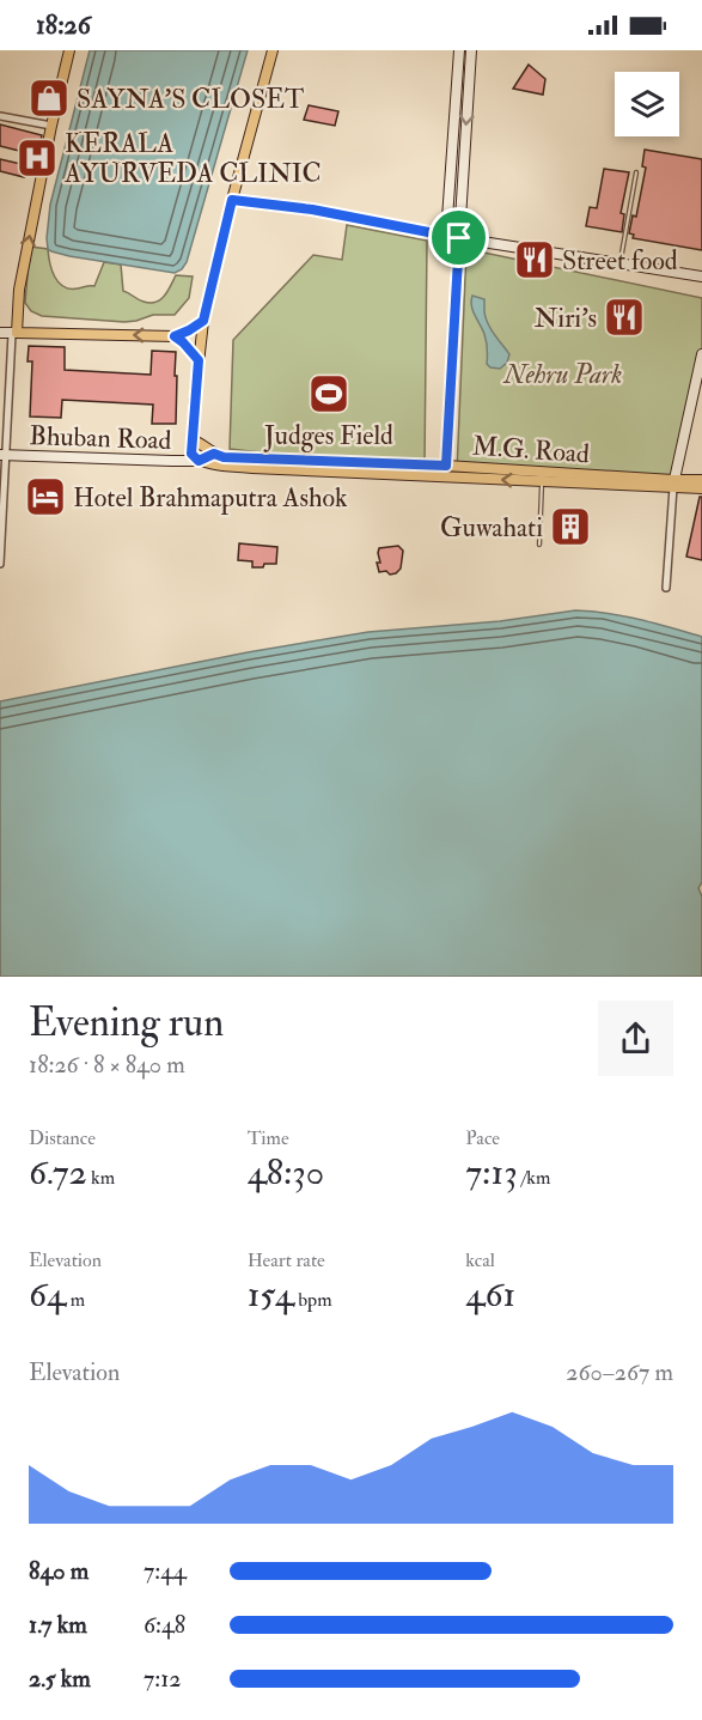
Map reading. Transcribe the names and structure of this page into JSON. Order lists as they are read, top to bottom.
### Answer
{
  "streets": {
    "main road": ["M.G. Road"],
    "street": ["Bhuban Road"]
  },
  "parks": ["Nehru Park"],
  "places": {
    "shop": ["SAYNA'S CLOSET"],
    "hospital": ["KERALA AYURVEDA CLINIC"],
    "restaurant": ["Street food", "Niri's"],
    "sports": ["Judges Field"],
    "hotel": ["Hotel Brahmaputra Ashok"],
    "building": ["Guwahati"]
  },
  "page": {
    "status": "18:26",
    "heading": ["Evening run", "18:26 · 8 × 840 m"],
    "stats": [
      ["Distance", "6.72 km"],
      ["Time", "48:30"],
      ["Pace", "7:13 /km"],
      ["Elevation", "64 m"],
      ["Heart rate", "154 bpm"],
      ["kcal", "461"]
    ],
    "chart": ["Elevation", "260–267 m"],
    "list": [
      {
        "name": "840 m",
        "note": "7:44"
      },
      {
        "name": "1.7 km",
        "note": "6:48"
      },
      {
        "name": "2.5 km",
        "note": "7:12"
      }
    ]
  }
}
